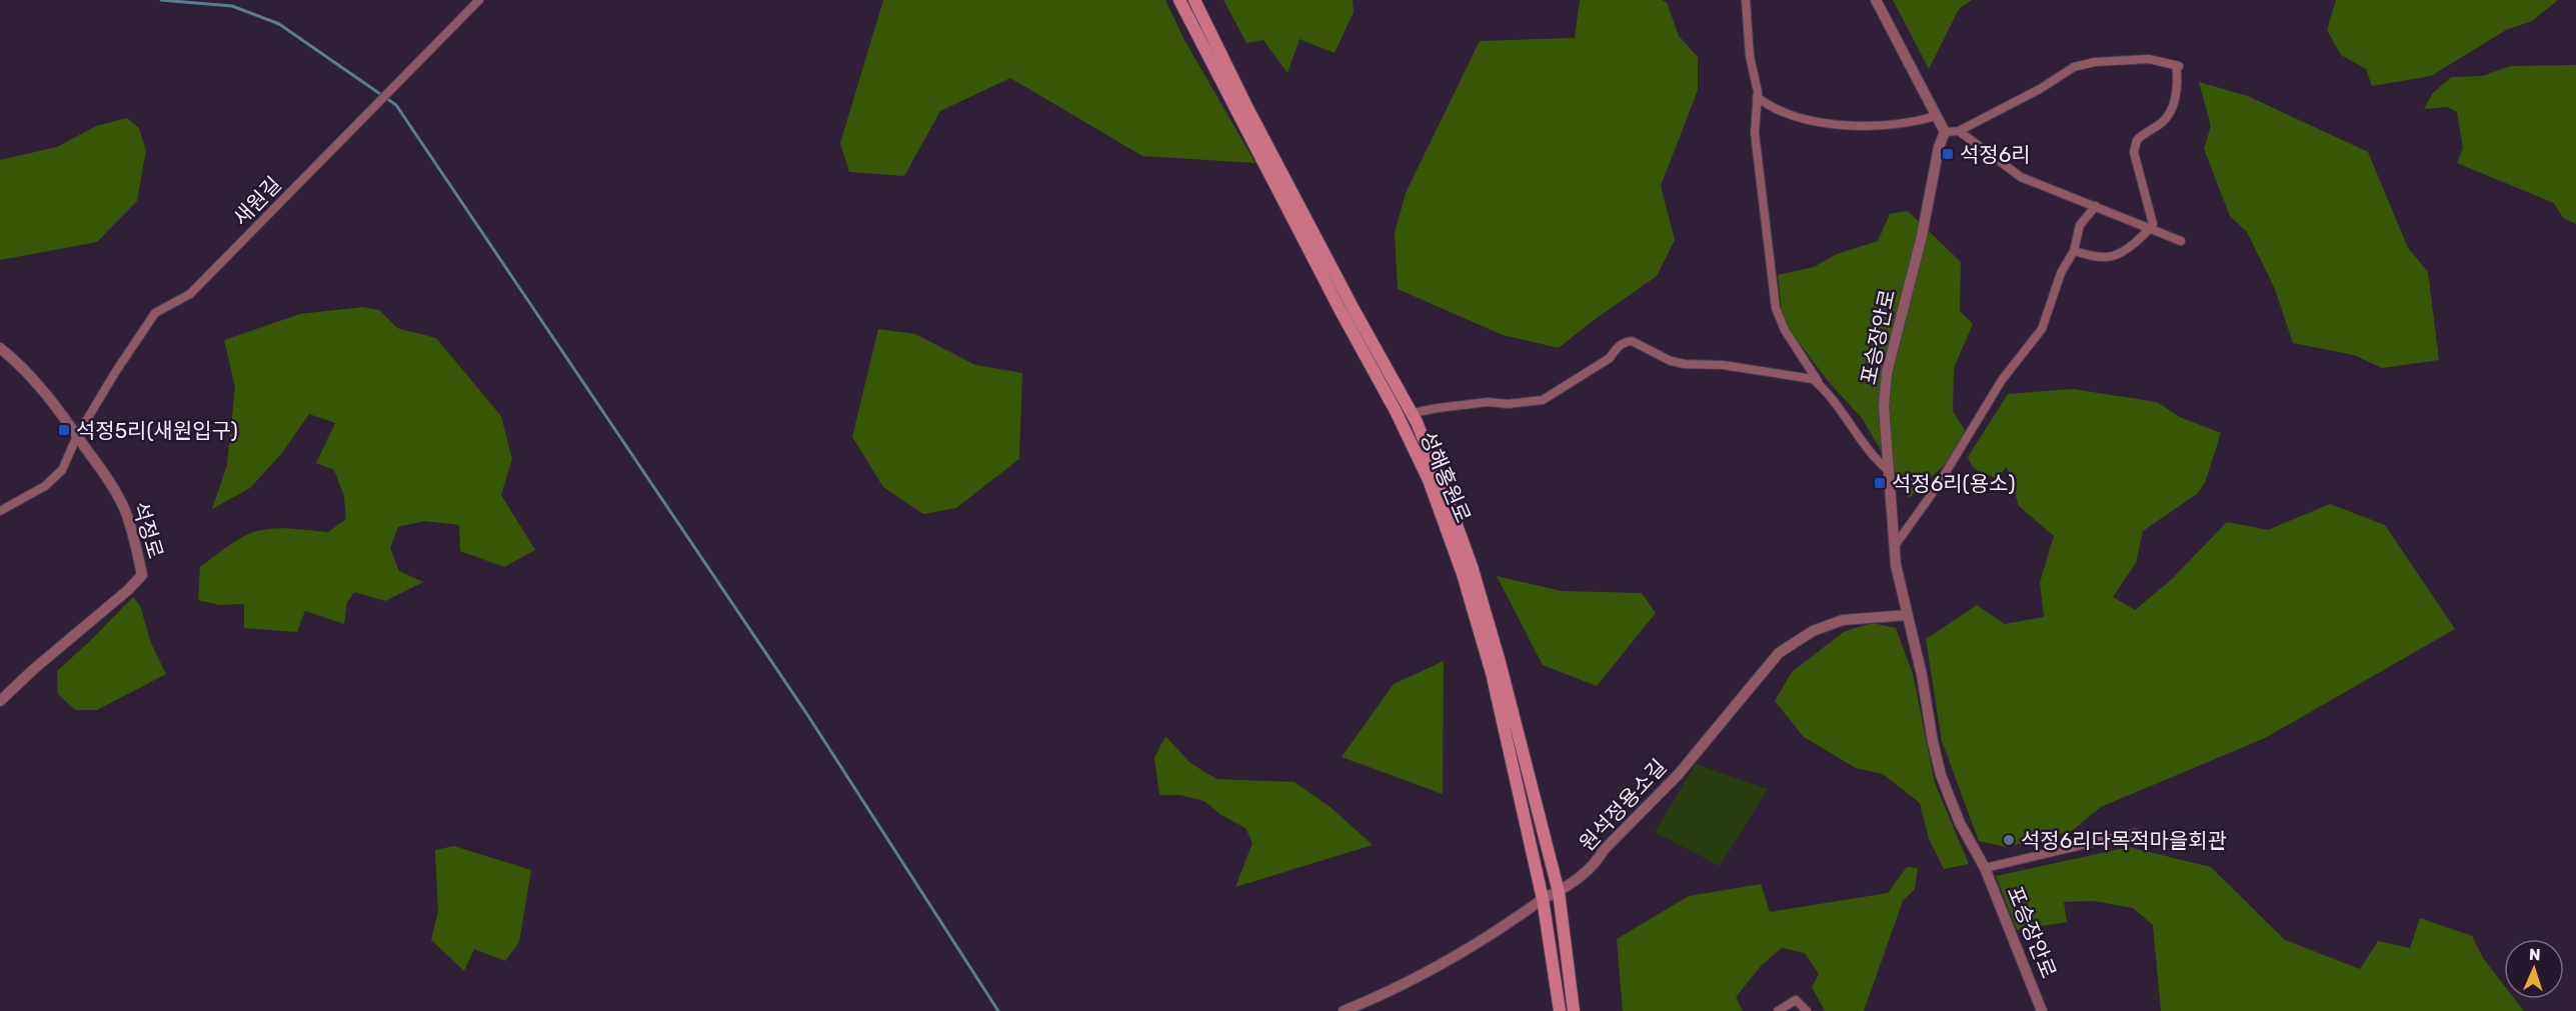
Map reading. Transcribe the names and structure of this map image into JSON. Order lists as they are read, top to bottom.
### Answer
{
  "streets": {
    "main road": ["성해홍원로"],
    "street": [
      "새원길",
      "포승장안로",
      "석정로",
      "원석정용소길"
    ]
  },
  "crossings": [
    ["새원길", "석정로"],
    ["포승장안로", "원석정용소길"],
    ["성해홍원로", "원석정용소길"]
  ],
  "places": {
    "transit": ["석정6리", "석정5리(새원입구)", "석정6리(용소)"],
    "other": ["석정6리다목적마을회관"]
  },
  "north": "top"
}
